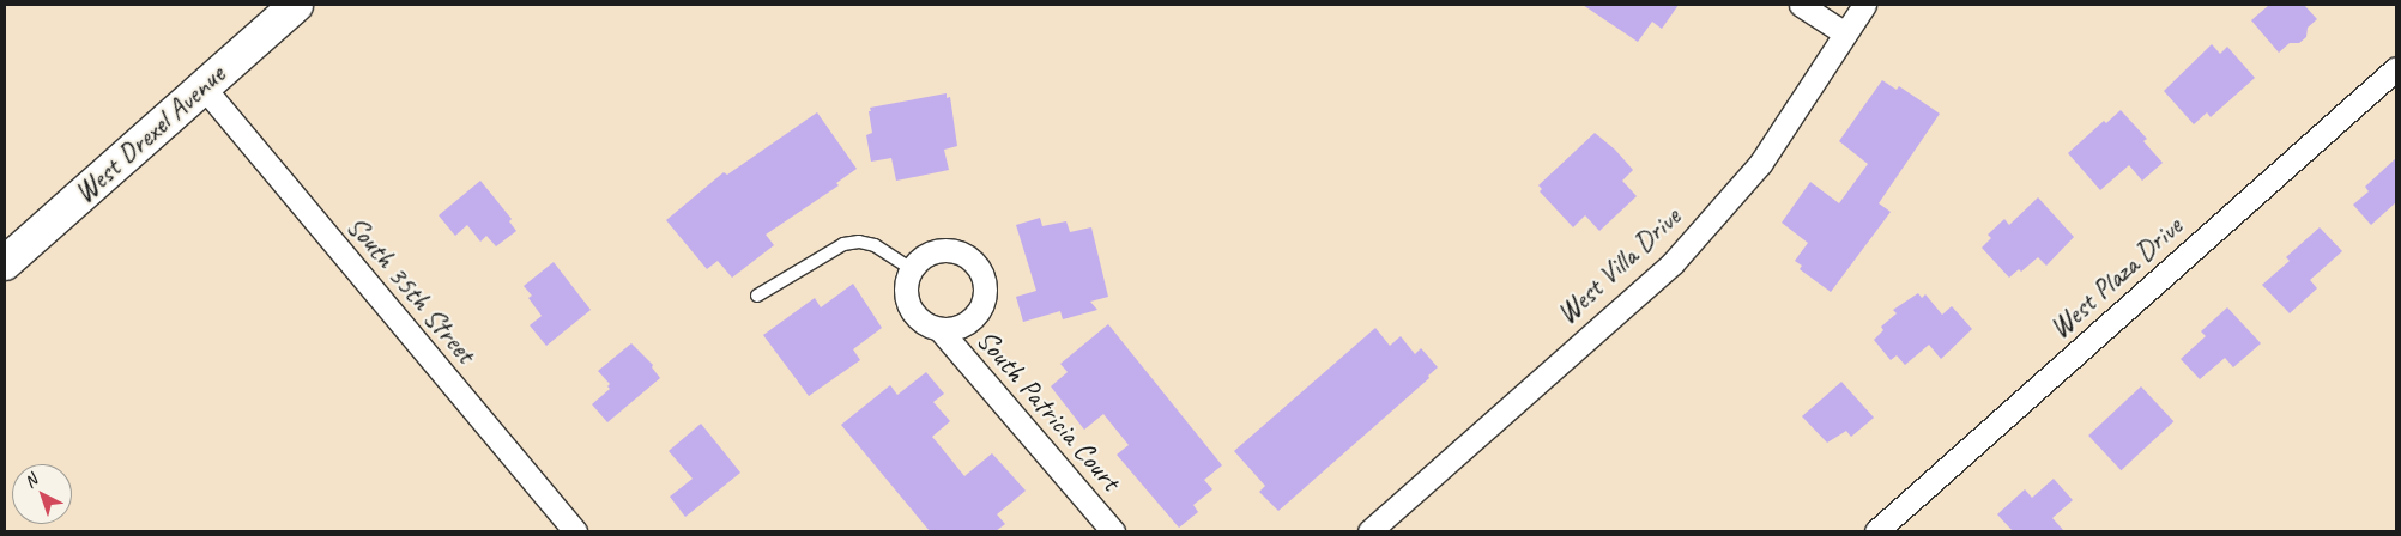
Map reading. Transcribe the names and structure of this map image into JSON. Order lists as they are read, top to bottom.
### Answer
{
  "streets": {
    "street": [
      "West Drexel Avenue",
      "West Villa Drive",
      "West Plaza Drive",
      "South 35th Street",
      "South Patricia Court"
    ]
  },
  "crossings": [
    ["West Drexel Avenue", "South 35th Street"]
  ],
  "north": "top left"
}
